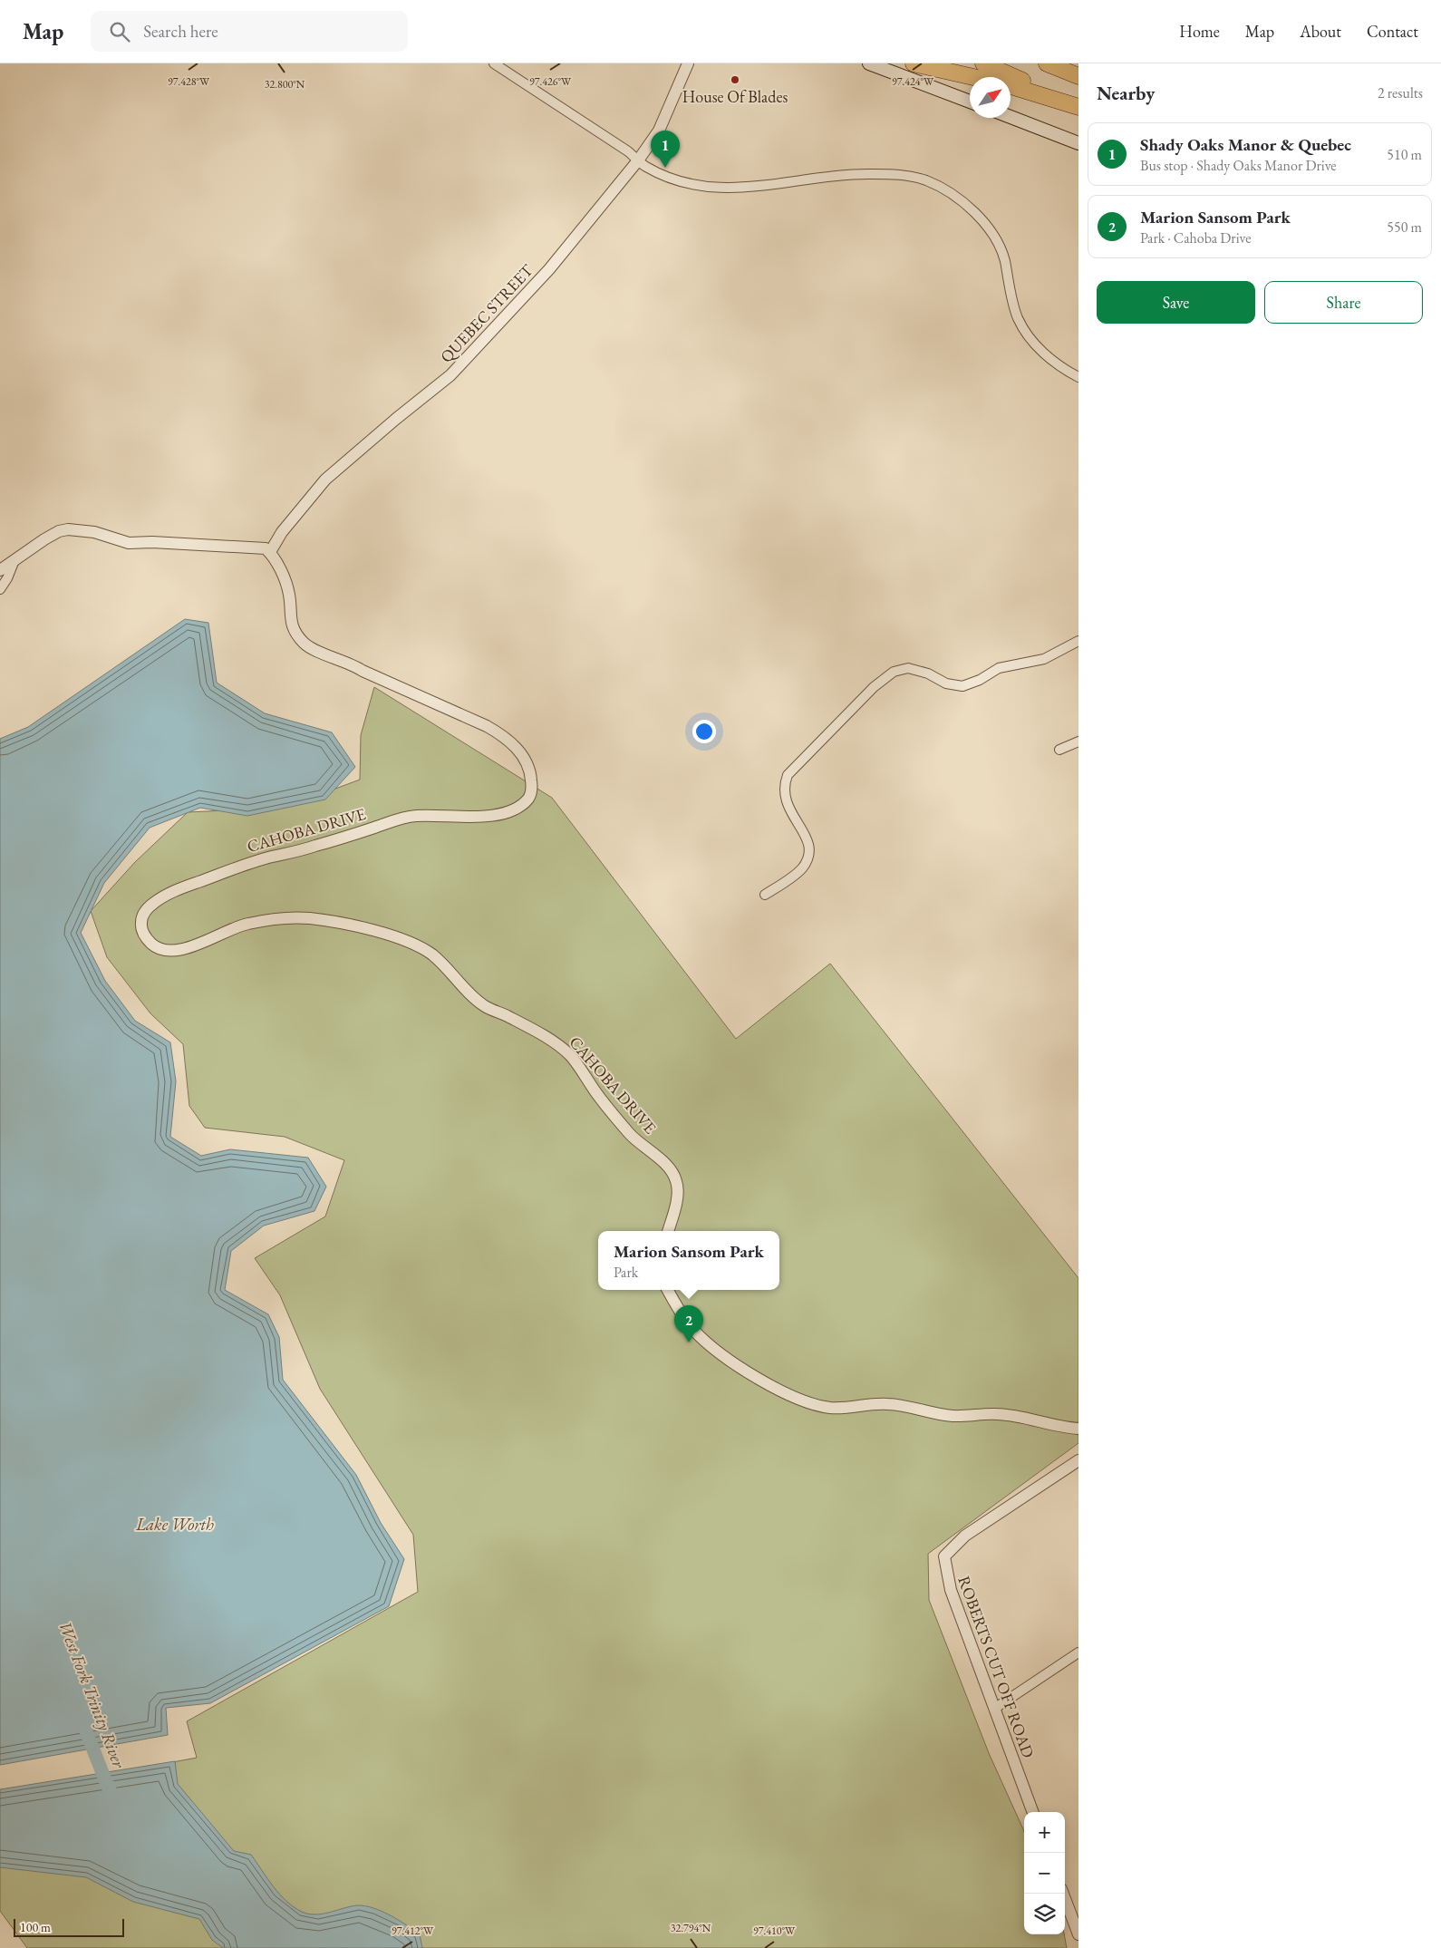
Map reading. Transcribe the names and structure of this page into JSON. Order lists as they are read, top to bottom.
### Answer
{
  "streets": {
    "street": ["QUEBEC STREET", "CAHOBA DRIVE", "ROBERTS CUT OFF ROAD"]
  },
  "crossings": [
    ["QUEBEC STREET", "CAHOBA DRIVE"]
  ],
  "water": ["Lake Worth", "West Fork Trinity River"],
  "places": ["House Of Blades"],
  "scale_bar": "100 m",
  "north": "top right",
  "page": {
    "header": "Map",
    "search": "Search here",
    "nav": [
      "Home",
      "Map",
      "About",
      "Contact"
    ],
    "heading": ["Nearby", "2 results"],
    "list": [
      {
        "mark": "1",
        "name": "Shady Oaks Manor & Quebec",
        "note": "Bus stop · Shady Oaks Manor Drive",
        "value": "510 m"
      },
      {
        "mark": "2",
        "name": "Marion Sansom Park",
        "note": "Park · Cahoba Drive",
        "value": "550 m"
      }
    ],
    "pins": ["1", "2"],
    "buttons": ["Save", "Share"],
    "popup": ["Marion Sansom Park", "Park"],
    "map_buttons": ["+", "−"],
    "scale": "100 m"
  },
  "coordinates": [
    "97.426°W",
    "97.428°W",
    "97.424°W",
    "32.800°N",
    "32.794°N",
    "97.412°W",
    "97.410°W"
  ]
}
